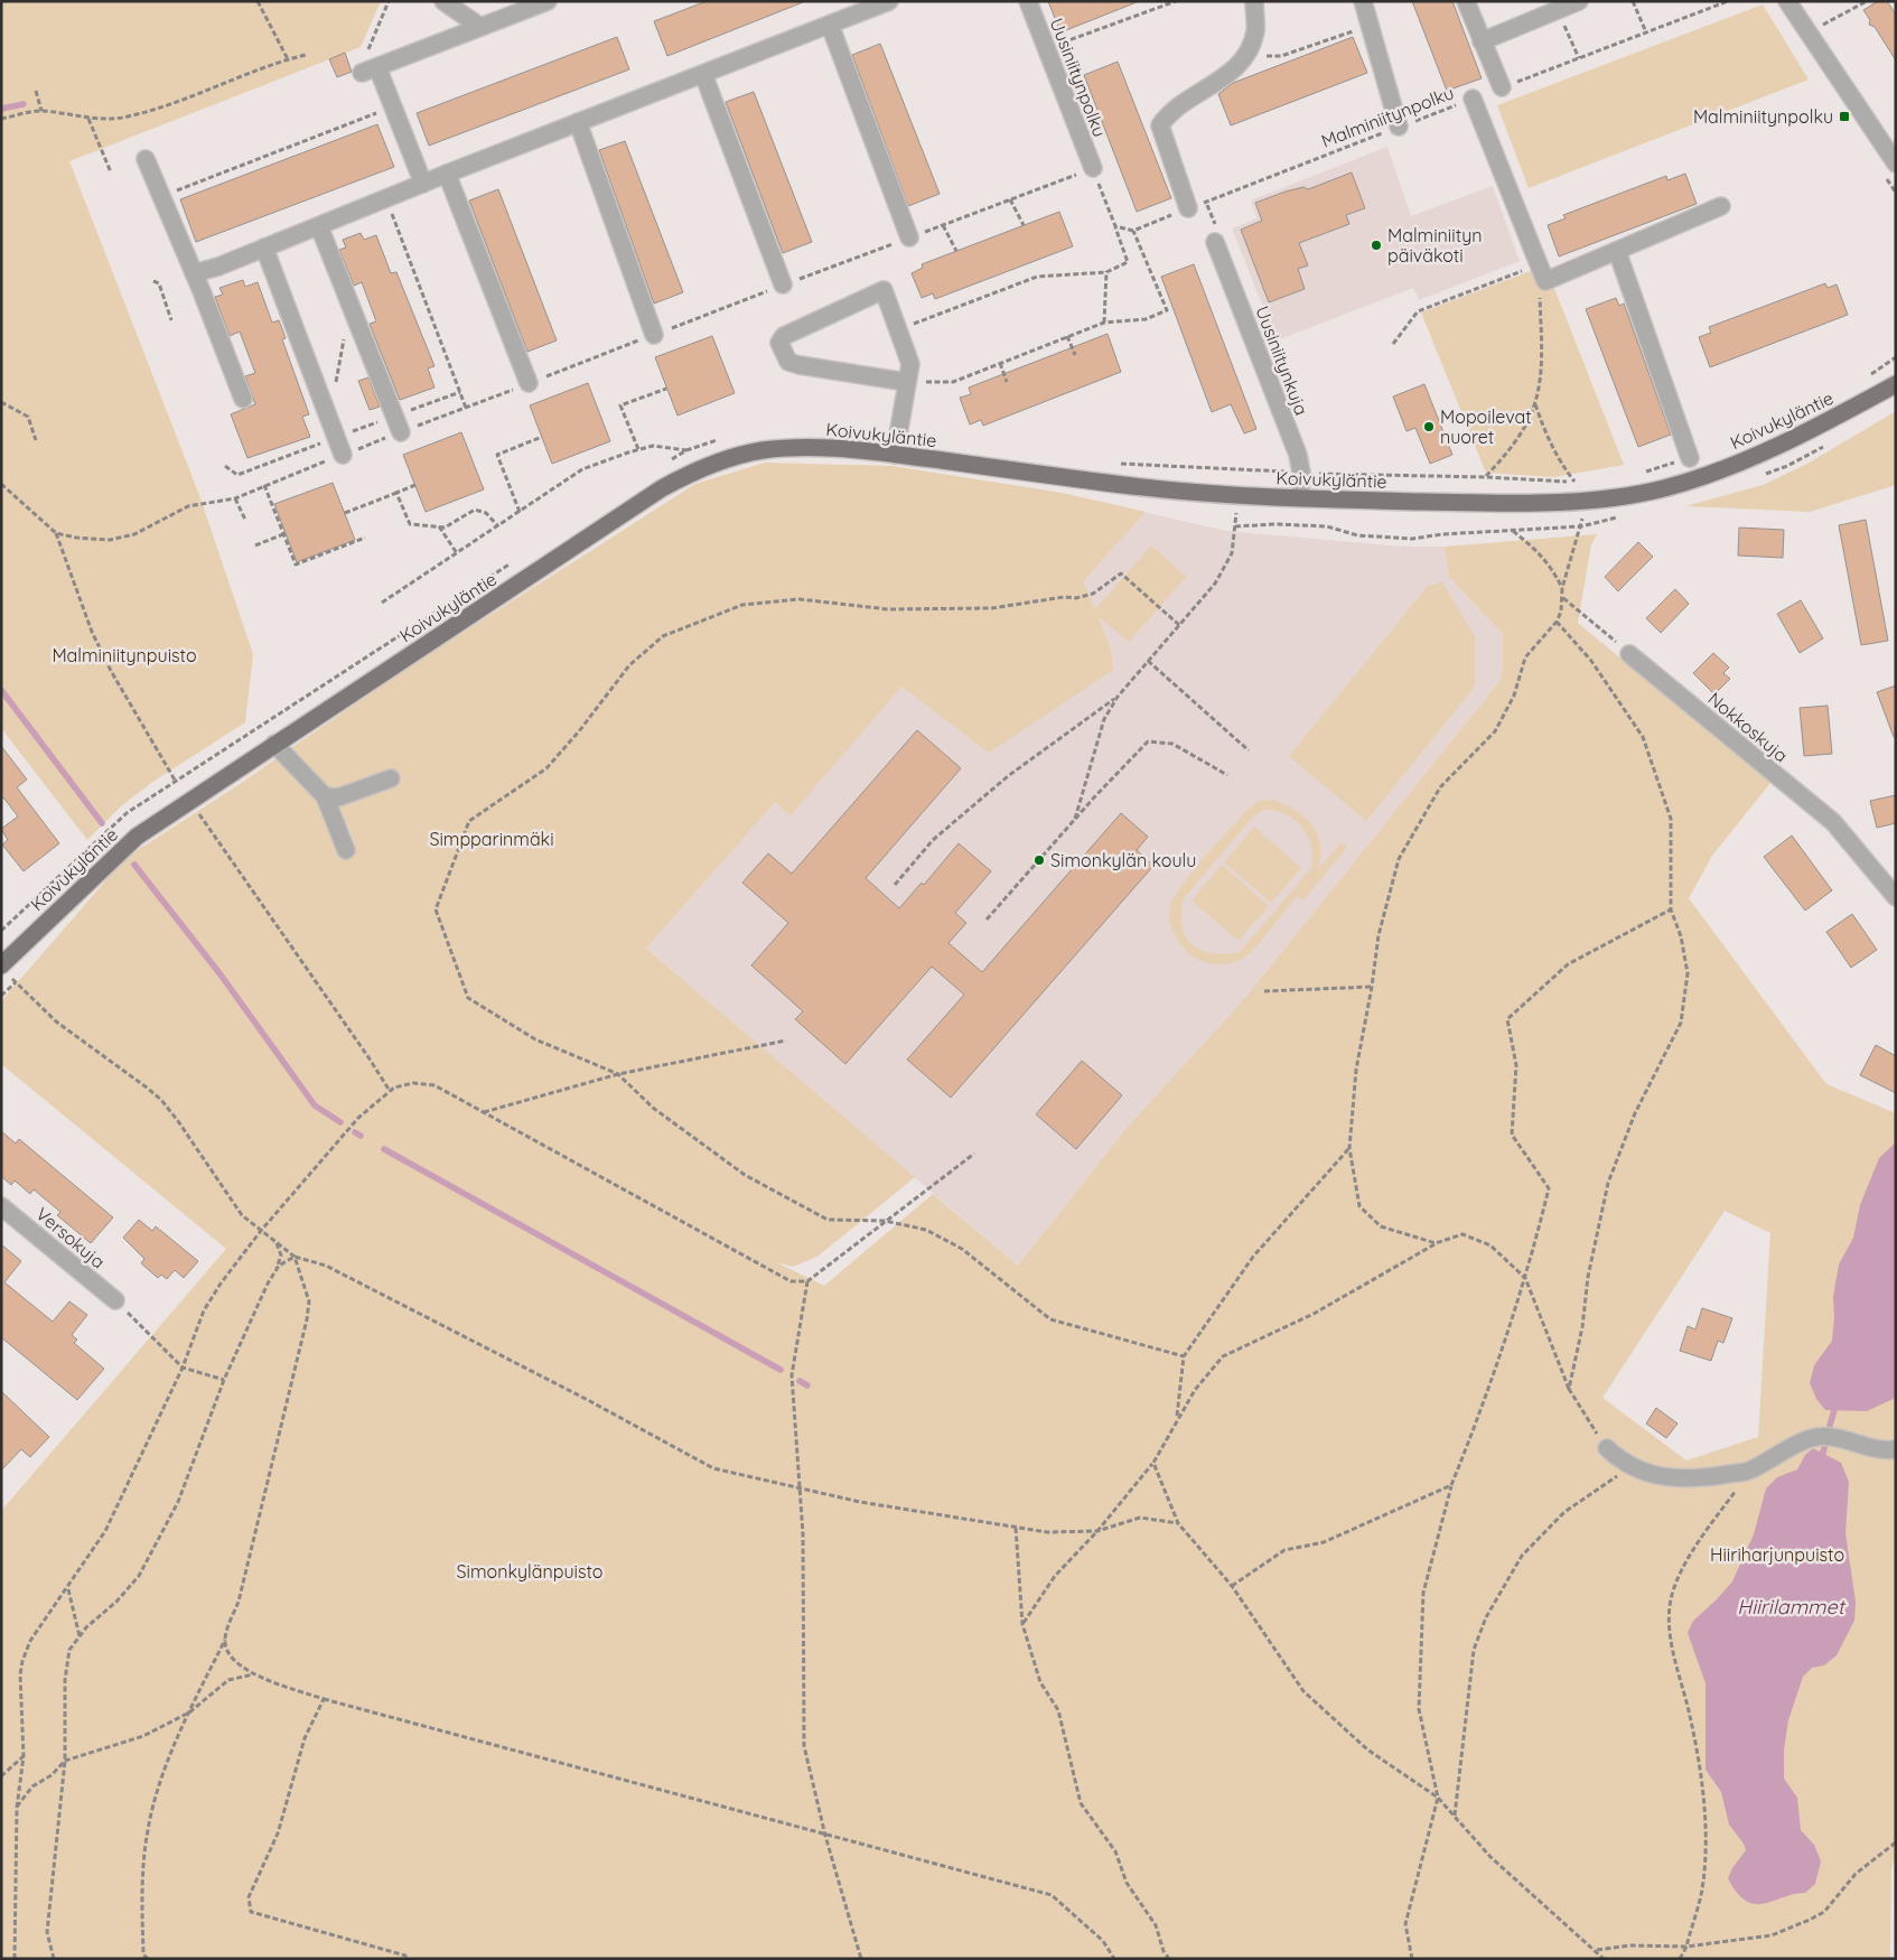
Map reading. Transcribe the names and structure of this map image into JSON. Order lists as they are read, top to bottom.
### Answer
{
  "streets": {
    "main road": ["Koivukyläntie"],
    "street": [
      "Uusiniitynpolku",
      "Uusiniitynkuja",
      "Nokkoskuja",
      "Versokuja"
    ],
    "path": ["Malminiitynpolku"]
  },
  "crossings": [
    ["Uusiniitynkuja", "Koivukyläntie"]
  ],
  "water": ["Hiirilammet"],
  "parks": [
    "Malminiitynpuisto",
    "Simpparinmäki",
    "Hiiriharjunpuisto",
    "Simonkylänpuisto"
  ],
  "places": {
    "transit": ["Malminiitynpolku"],
    "other": ["Malminiityn päiväkoti", "Mopoilevat nuoret", "Simonkylän koulu"]
  }
}
